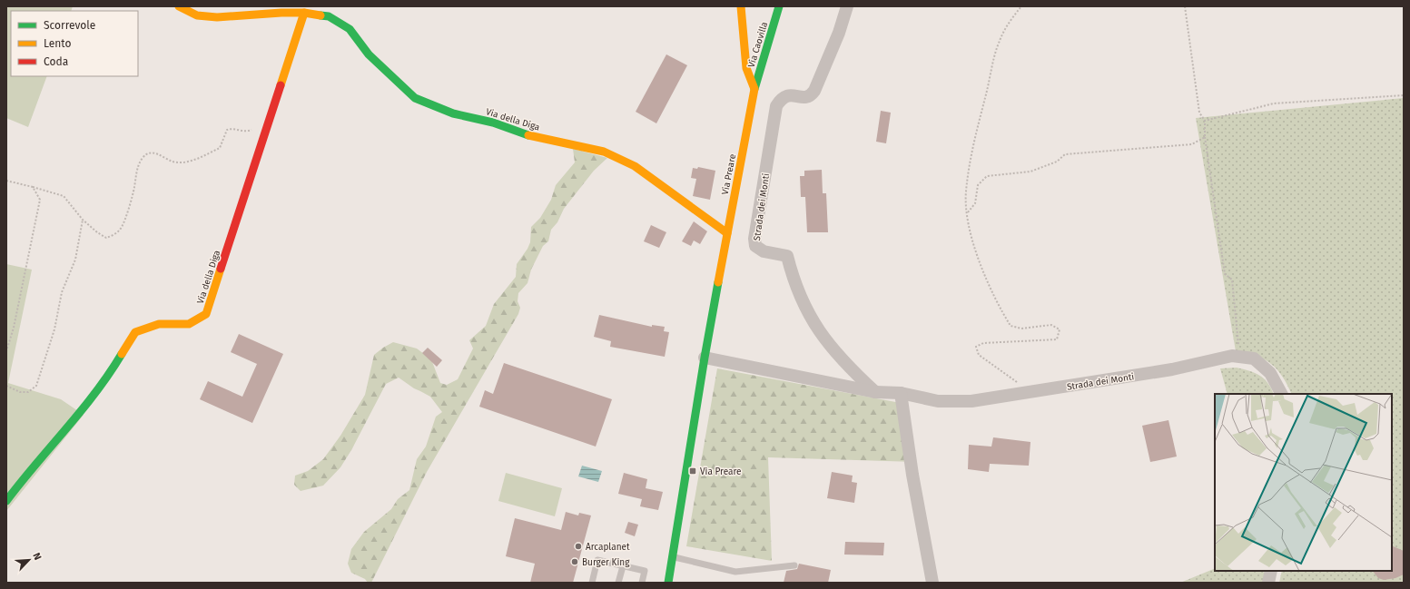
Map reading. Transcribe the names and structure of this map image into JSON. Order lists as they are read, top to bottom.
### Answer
{
  "streets": {
    "street": [
      "Via Caovilla",
      "Via della Diga",
      "Via Preare",
      "Strada dei Monti"
    ]
  },
  "crossings": [
    ["Via Caovilla", "Via Preare"],
    ["Via della Diga", "Via Preare"],
    ["Via Preare", "Strada dei Monti"]
  ],
  "places": {
    "transit": ["Via Preare"],
    "other": ["Arcaplanet", "Burger King"]
  },
  "legend": ["Scorrevole", "Lento", "Coda"],
  "north": "top right"
}
